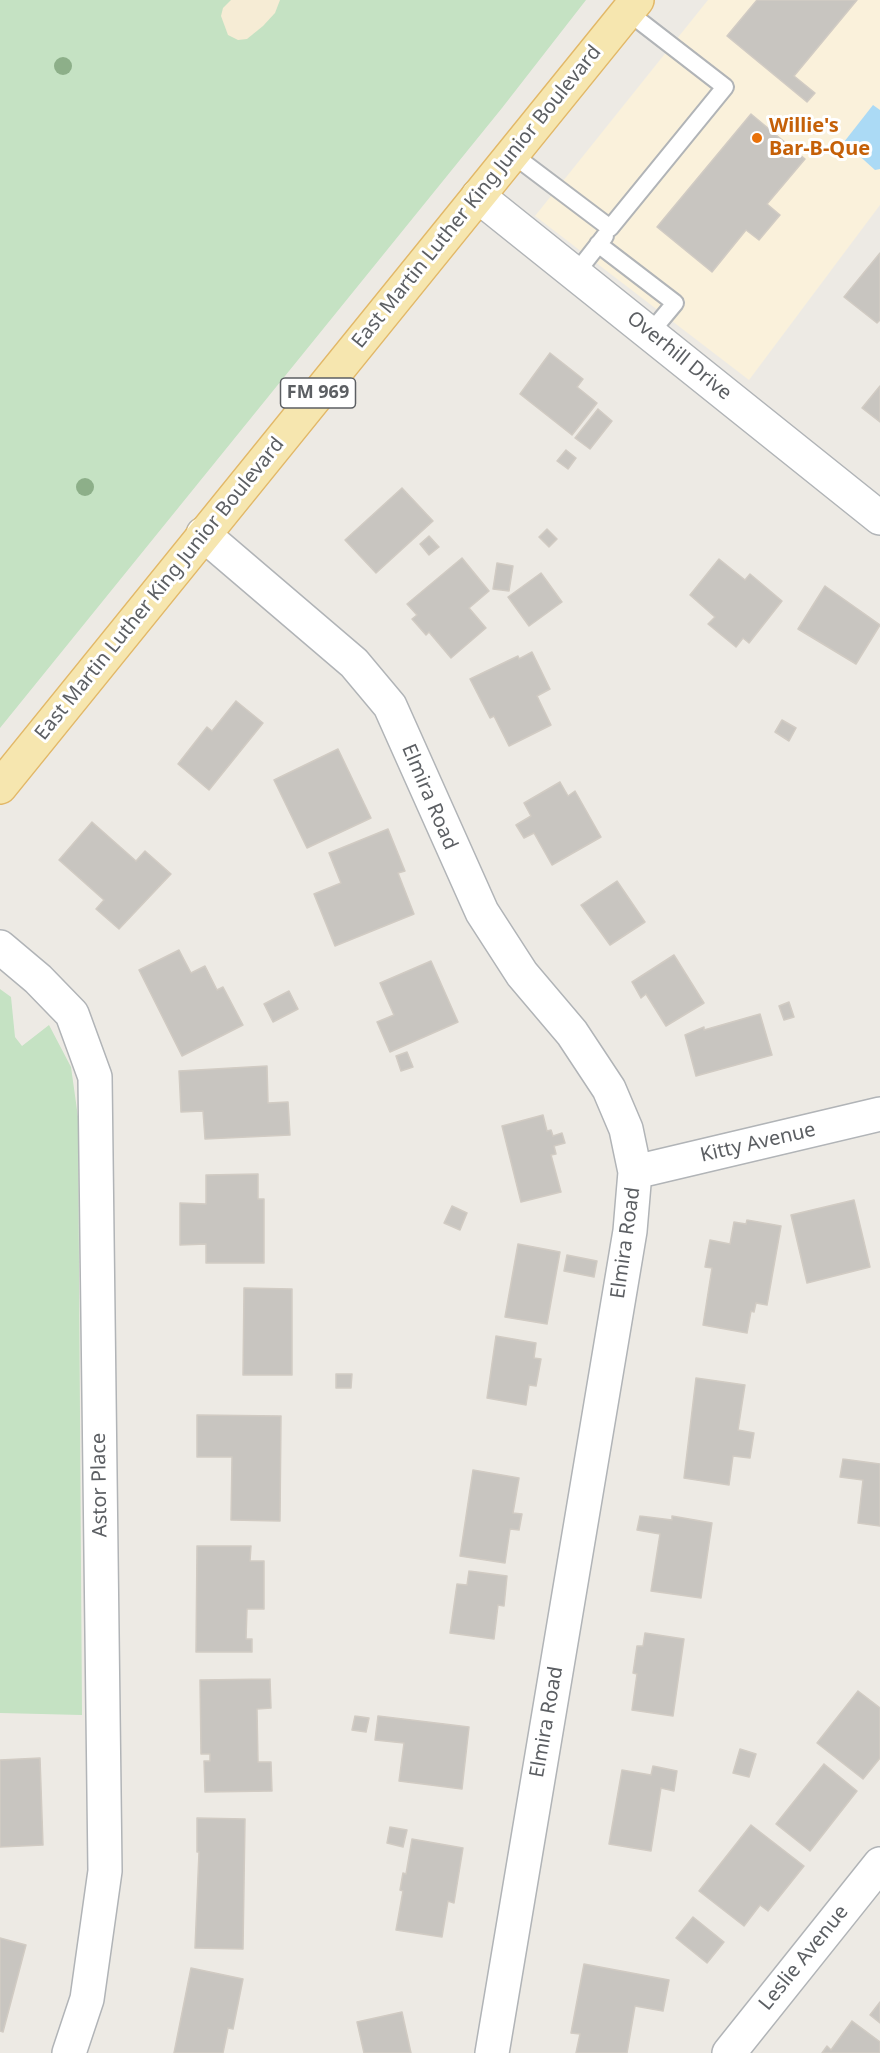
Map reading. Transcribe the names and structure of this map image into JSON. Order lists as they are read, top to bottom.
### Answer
{
  "streets": {
    "main road": ["East Martin Luther King Junior Boulevard", "FM 969"],
    "street": [
      "Overhill Drive",
      "Elmira Road",
      "Kitty Avenue",
      "Astor Place",
      "Leslie Avenue"
    ]
  },
  "crossings": [
    ["East Martin Luther King Junior Boulevard", "Overhill Drive"],
    ["East Martin Luther King Junior Boulevard", "Elmira Road"],
    ["Elmira Road", "Kitty Avenue"]
  ],
  "places": ["Willie's Bar-B-Que"]
}
